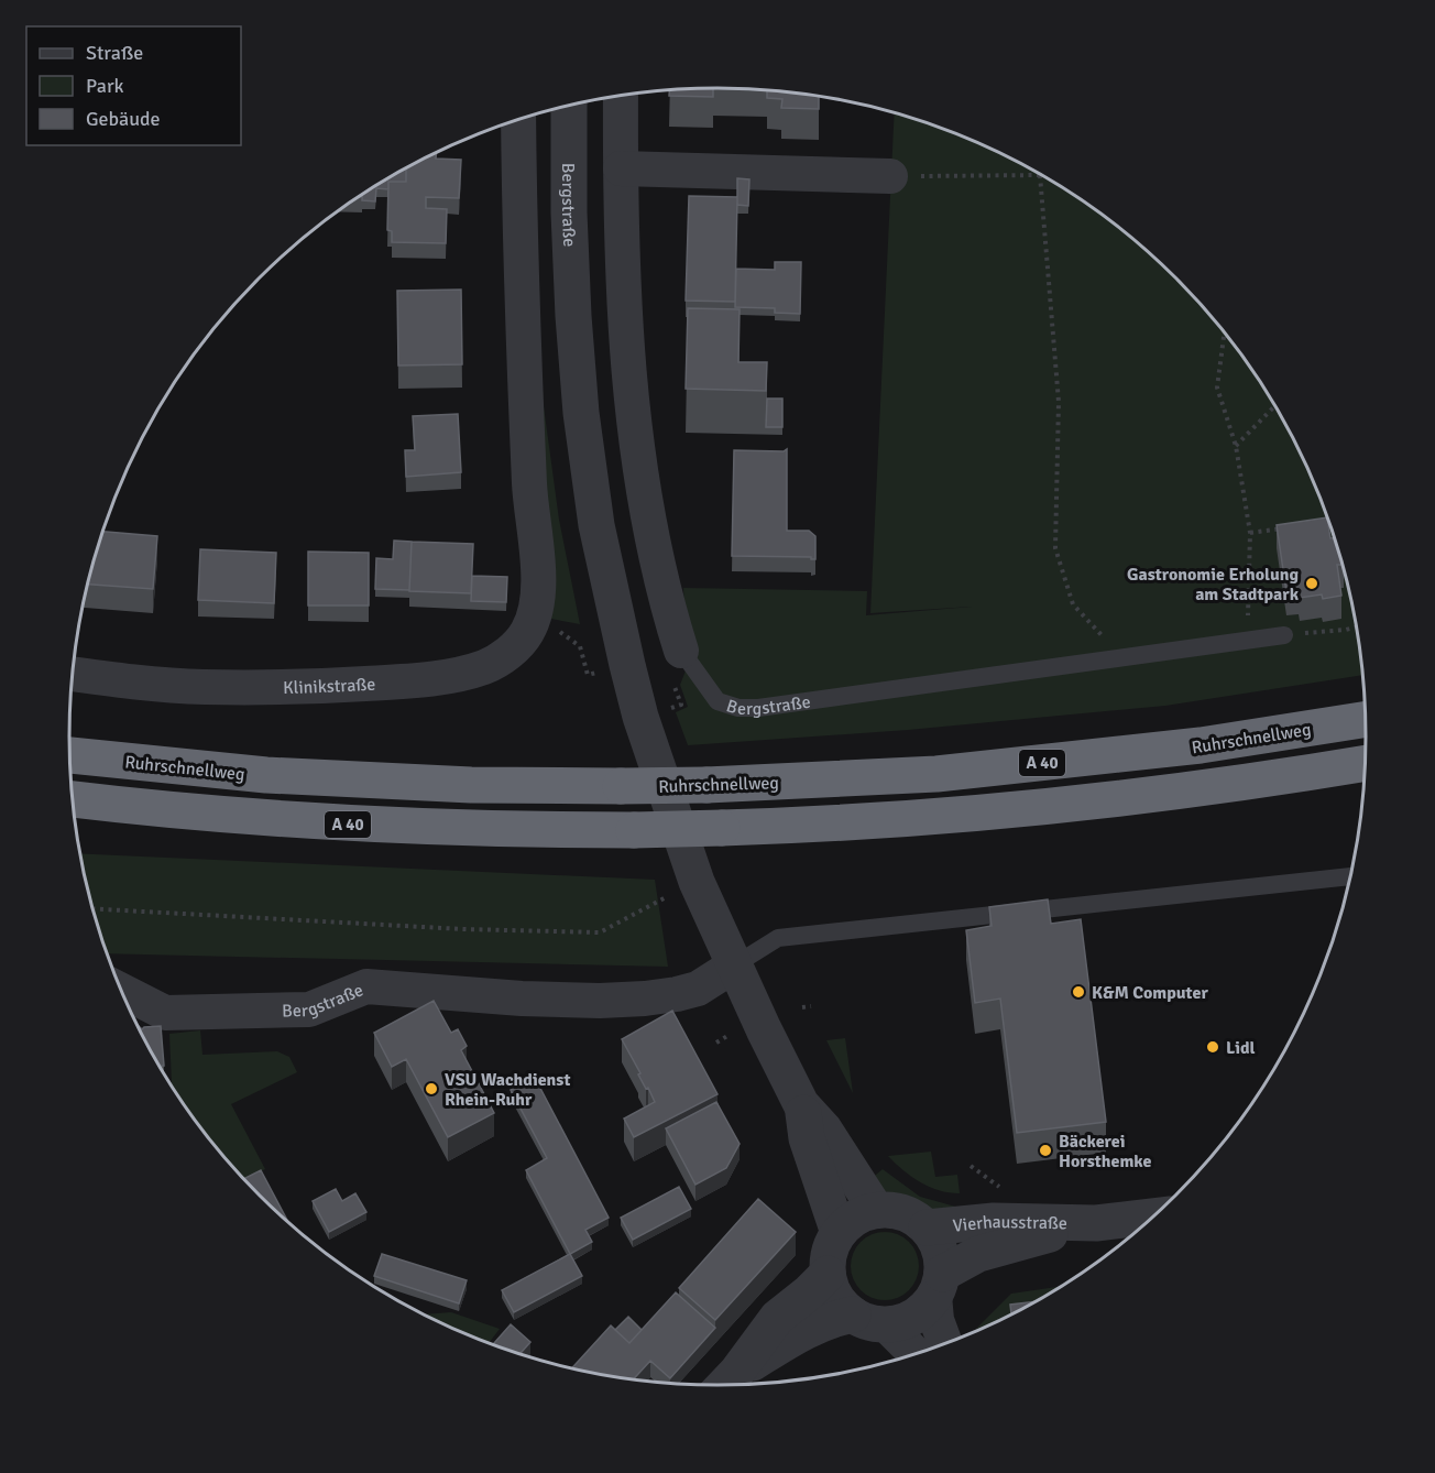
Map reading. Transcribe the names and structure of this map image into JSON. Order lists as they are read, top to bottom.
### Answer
{
  "streets": {
    "highway": ["Ruhrschnellweg", "A 40"],
    "street": ["Bergstraße", "Klinikstraße", "Vierhausstraße"]
  },
  "crossings": [
    ["Bergstraße", "Vierhausstraße"]
  ],
  "places": [
    "Gastronomie Erholung am Stadtpark",
    "K&M Computer",
    "Lidl",
    "VSU Wachdienst Rhein-Ruhr",
    "Bäckerei Horsthemke"
  ],
  "legend": ["Straße", "Park", "Gebäude"]
}
